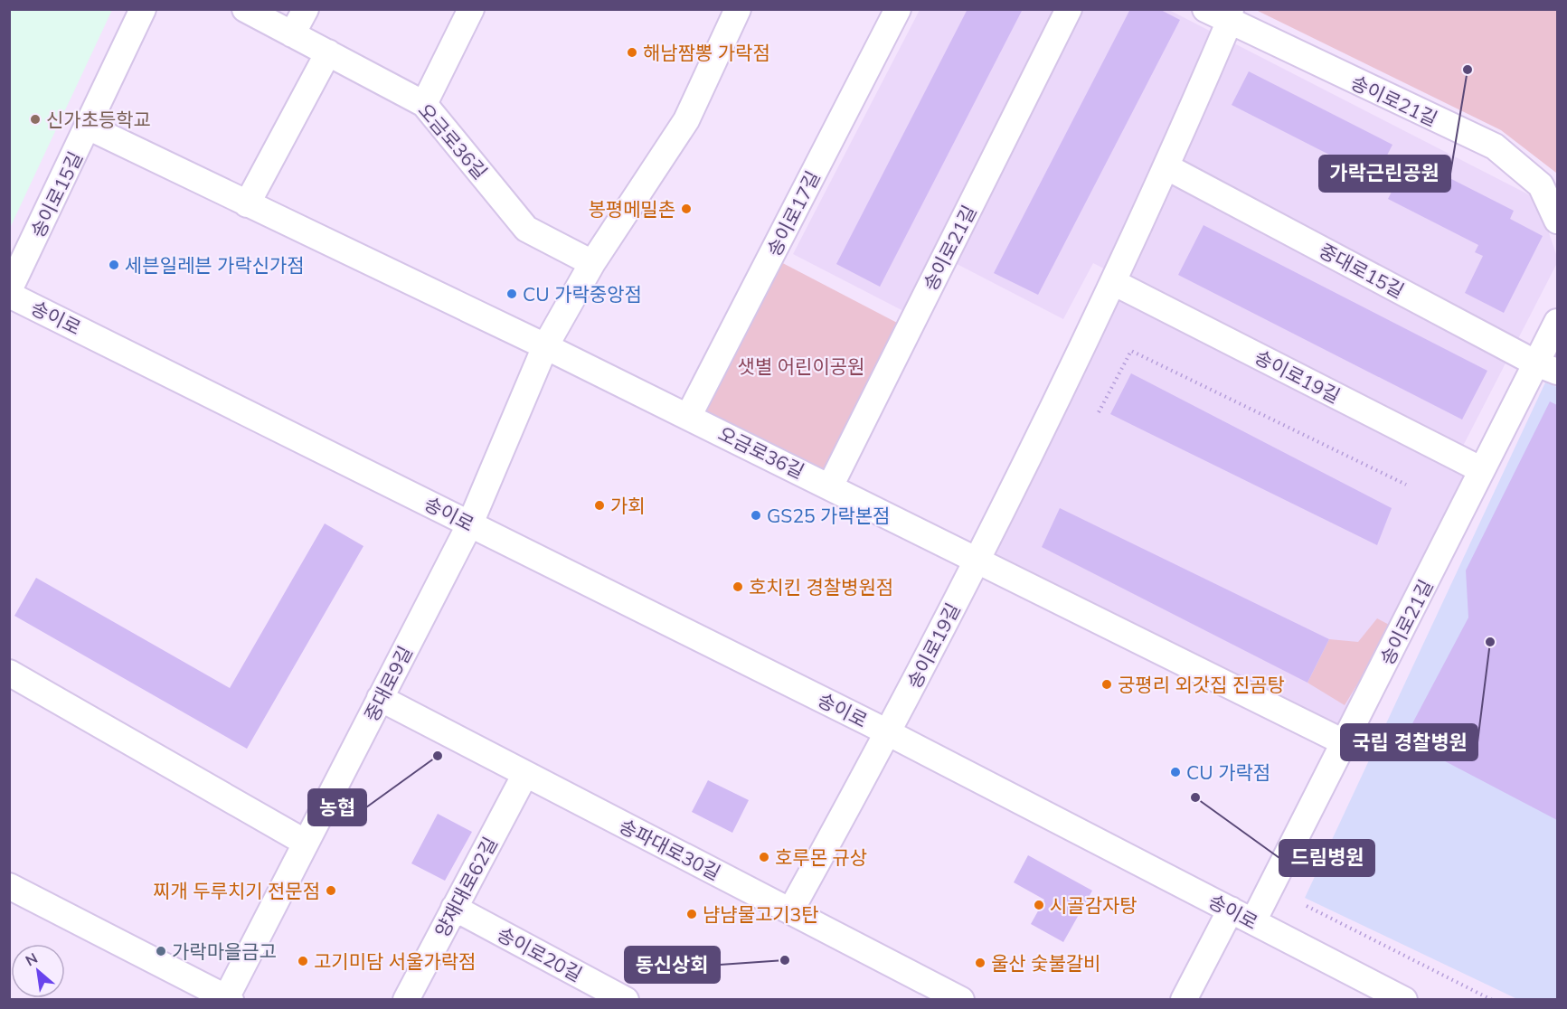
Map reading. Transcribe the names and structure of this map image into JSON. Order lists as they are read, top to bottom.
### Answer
{
  "streets": {
    "street": [
      "송이로21길",
      "오금로36길",
      "송이로15길",
      "송이로17길",
      "중대로15길",
      "송이로",
      "송이로19길",
      "중대로9길",
      "송파대로30길",
      "양재대로62길",
      "송이로20길"
    ]
  },
  "crossings": [
    ["송이로21길", "오금로36길"],
    ["송이로21길", "중대로15길"],
    ["송이로21길", "송이로"],
    ["송이로21길", "송이로19길"],
    ["오금로36길", "송이로15길"],
    ["오금로36길", "송이로17길"],
    ["오금로36길", "송이로19길"],
    ["송이로15길", "송이로"],
    ["중대로15길", "송이로19길"],
    ["송이로", "송이로19길"],
    ["송이로", "중대로9길"],
    ["송이로", "송파대로30길"],
    ["중대로9길", "송파대로30길"],
    ["송파대로30길", "양재대로62길"],
    ["양재대로62길", "송이로20길"]
  ],
  "parks": ["샛별 어린이공원"],
  "places": [
    "해남짬뽕 가락점",
    "가락근린공원",
    "신가초등학교",
    "봉평메밀촌",
    "세븐일레븐 가락신가점",
    "CU 가락중앙점",
    "가회",
    "GS25 가락본점",
    "호치킨 경찰병원점",
    "국립 경찰병원",
    "궁평리 외갓집 진곰탕",
    "농협",
    "CU 가락점",
    "드림병원",
    "호루몬 규상",
    "찌개 두루치기 전문점",
    "시골감자탕",
    "냠냠물고기3탄",
    "가락마을금고",
    "동신상회",
    "고기미담 서울가락점",
    "울산 숯불갈비"
  ],
  "north": "top left"
}
